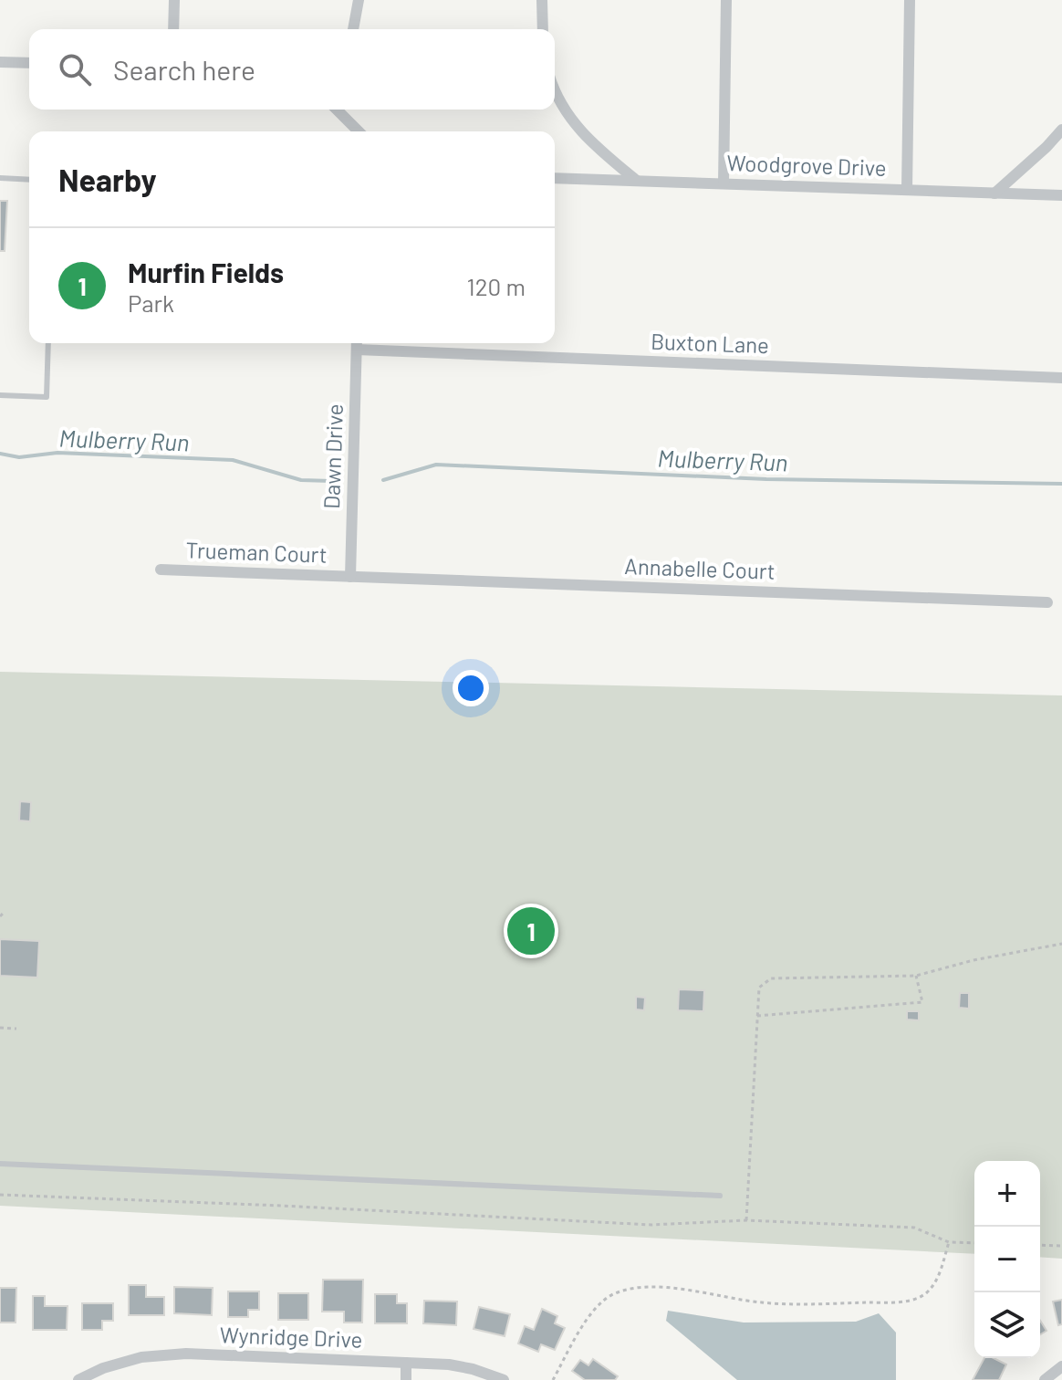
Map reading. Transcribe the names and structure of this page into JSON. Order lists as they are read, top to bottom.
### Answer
{
  "streets": {
    "street": [
      "Woodgrove Drive",
      "Buxton Lane",
      "Dawn Drive",
      "Trueman Court",
      "Annabelle Court",
      "Wynridge Drive"
    ]
  },
  "crossings": [
    ["Buxton Lane", "Dawn Drive"],
    ["Dawn Drive", "Trueman Court"],
    ["Dawn Drive", "Annabelle Court"],
    ["Trueman Court", "Annabelle Court"]
  ],
  "water": ["Mulberry Run"],
  "page": {
    "search": "Search here",
    "heading": "Nearby",
    "list": [
      {
        "mark": "1",
        "name": "Murfin Fields",
        "note": "Park",
        "value": "120 m"
      }
    ],
    "pins": "1",
    "map_buttons": ["+", "−"]
  }
}
